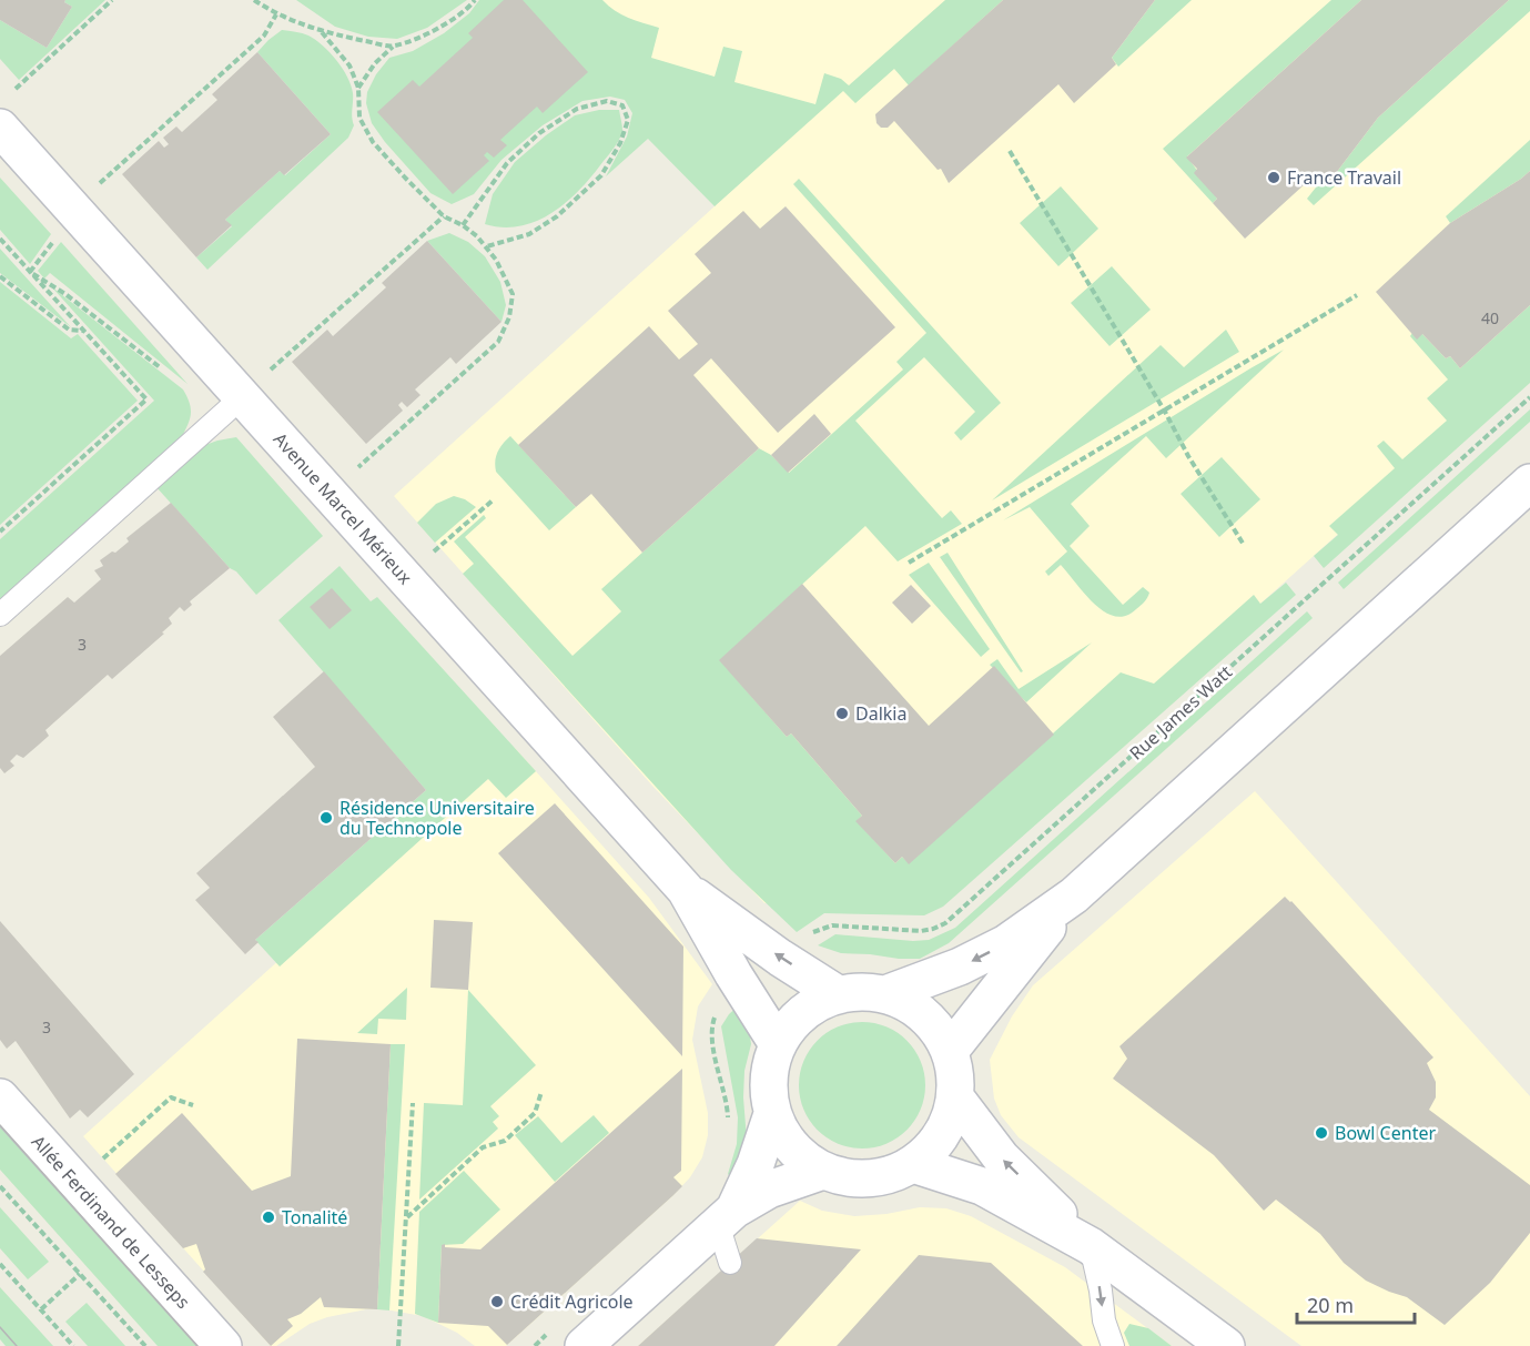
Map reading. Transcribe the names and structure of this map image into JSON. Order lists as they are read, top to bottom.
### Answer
{
  "streets": {
    "street": ["Avenue Marcel Mérieux", "Allée Ferdinand de Lesseps"],
    "path": ["Rue James Watt"]
  },
  "places": [
    "France Travail",
    "Dalkia",
    "Résidence Universitaire du Technopole",
    "Bowl Center",
    "Tonalité",
    "Crédit Agricole"
  ],
  "house_numbers": ["40", "3", "3"],
  "scale_bar": "20 m"
}
